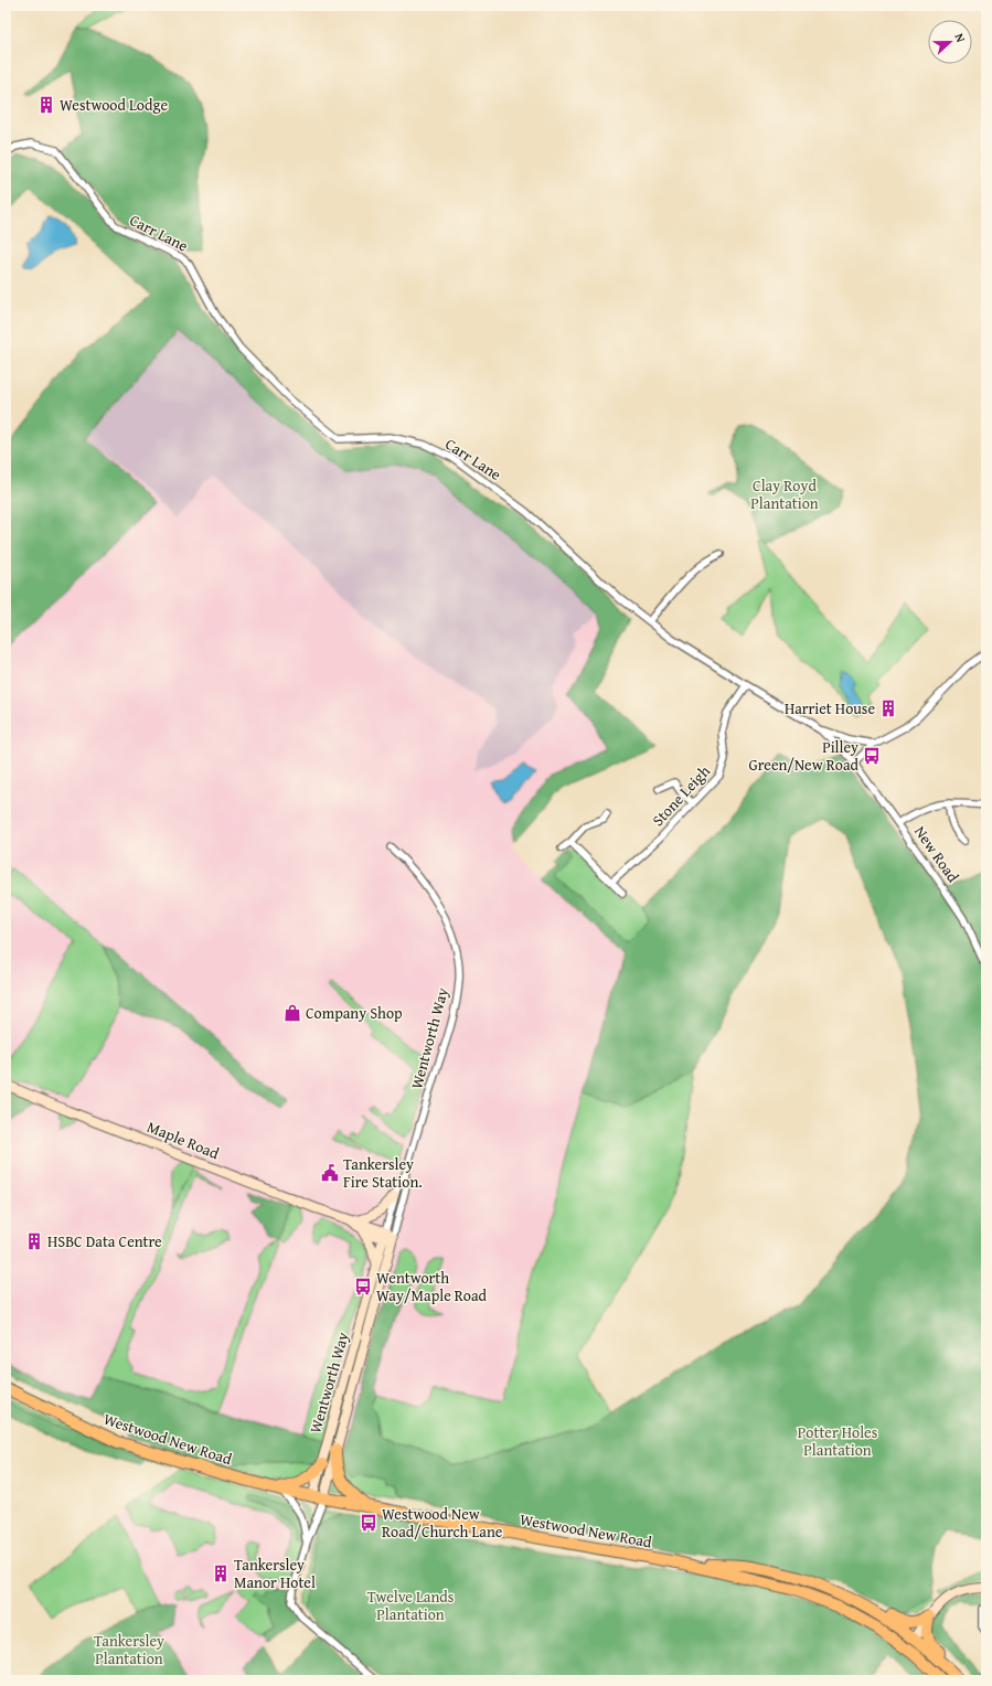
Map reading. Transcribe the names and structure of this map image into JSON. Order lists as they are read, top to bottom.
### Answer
{
  "streets": {
    "highway": ["Westwood New Road"],
    "street": [
      "Carr Lane",
      "Stone Leigh",
      "New Road",
      "Wentworth Way",
      "Maple Road"
    ]
  },
  "crossings": [
    ["Carr Lane", "Stone Leigh"],
    ["Carr Lane", "New Road"],
    ["Wentworth Way", "Maple Road"],
    ["Wentworth Way", "Westwood New Road"]
  ],
  "parks": [
    "Clay Royd Plantation",
    "Potter Holes Plantation",
    "Twelve Lands Plantation",
    "Tankersley Plantation"
  ],
  "places": {
    "building": [
      "Westwood Lodge",
      "Harriet House",
      "HSBC Data Centre",
      "Tankersley Manor Hotel"
    ],
    "bus stop": ["Pilley Green/New Road", "Wentworth Way/Maple Road", "Westwood New Road/Church Lane"],
    "shop": ["Company Shop"],
    "public building": ["Tankersley Fire Station."]
  },
  "north": "right"
}
